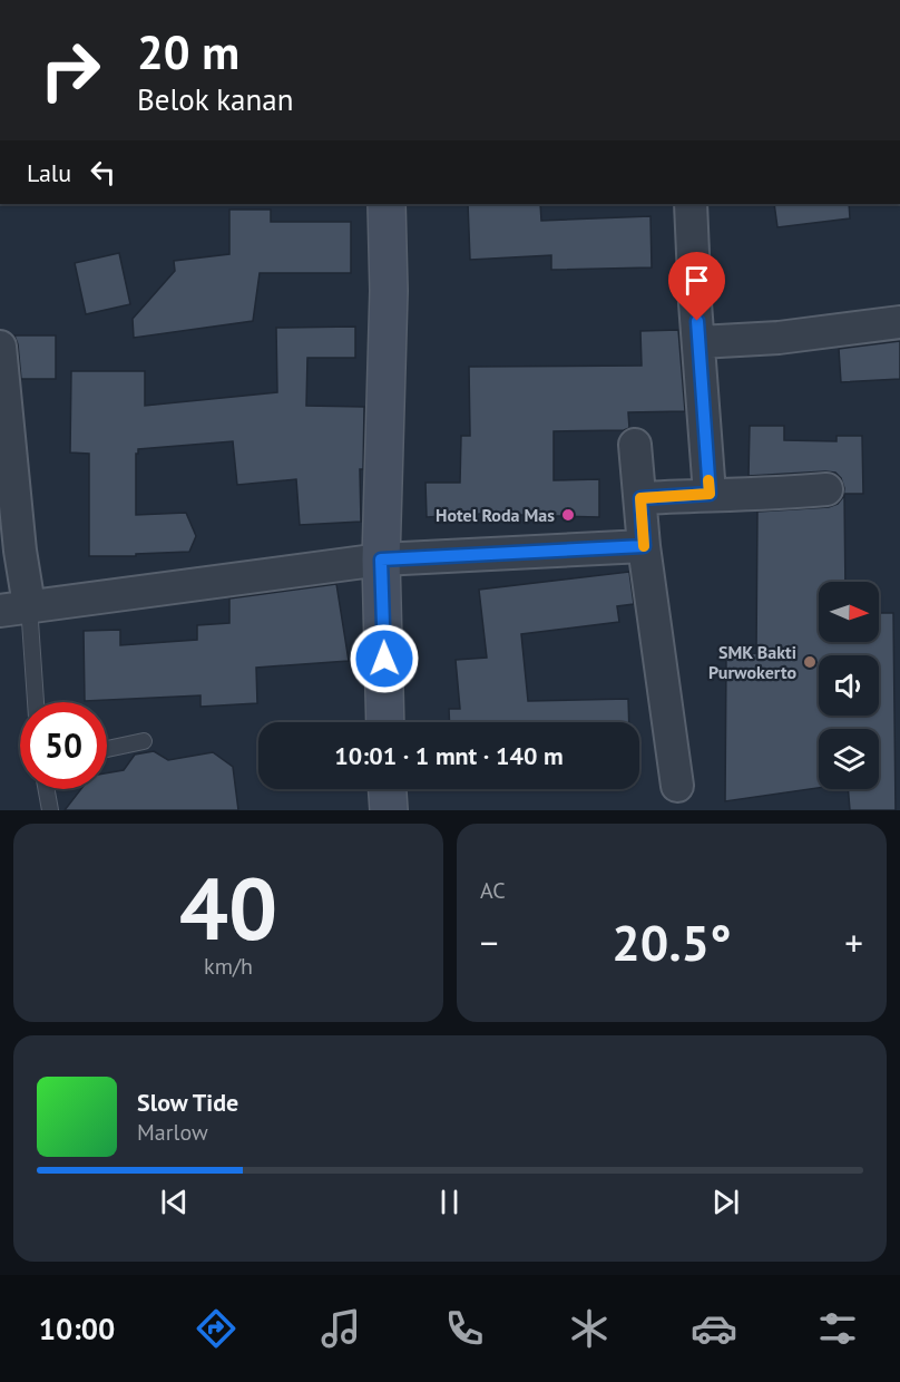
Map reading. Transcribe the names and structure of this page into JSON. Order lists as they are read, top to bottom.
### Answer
{
  "places": ["Hotel Roda Mas", "SMK Bakti Purwokerto"],
  "north": "right",
  "page": {
    "turn": ["20 m", "Belok kanan"],
    "then": "Lalu",
    "limit": "50",
    "trip": "10:01 · 1 mnt · 140 m",
    "tile": [
      ["40", "km/h"],
      "AC"
    ],
    "heat": ["−", "20.5°", "+"],
    "song": ["Slow Tide", "Marlow"],
    "tabs": "10:00"
  }
}
